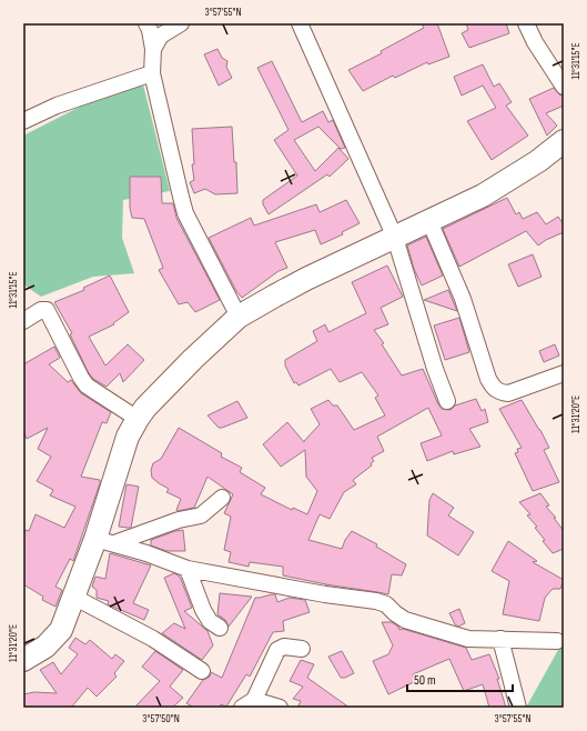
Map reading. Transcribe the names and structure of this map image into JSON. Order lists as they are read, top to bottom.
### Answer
{
  "scale_bar": "50 m",
  "coordinates": [
    "3°57'55\"N",
    "11°31'15\"E",
    "11°31'20\"E",
    "3°57'50\"N"
  ]
}
